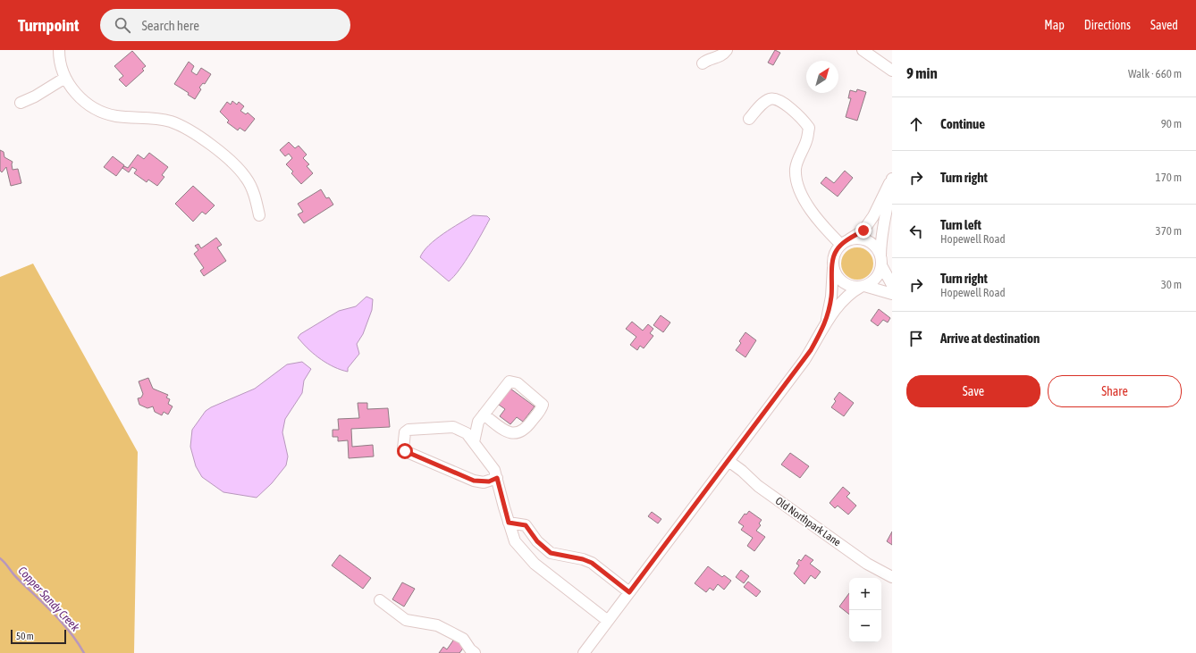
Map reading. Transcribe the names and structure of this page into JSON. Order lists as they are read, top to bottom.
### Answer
{
  "streets": {
    "street": ["Old Northpark Lane"]
  },
  "water": ["Copper Sandy Creek"],
  "scale_bar": "50 m",
  "north": "top right",
  "page": {
    "header": "Turnpoint",
    "search": "Search here",
    "nav": ["Map", "Directions", "Saved"],
    "heading": ["9 min", "Walk · 660 m"],
    "list": [
      ["Continue", "90 m"],
      ["Turn right", "170 m"],
      ["Turn left", "Hopewell Road", "370 m"],
      ["Turn right", "Hopewell Road", "30 m"],
      "Arrive at destination"
    ],
    "buttons": ["Save", "Share"],
    "map_buttons": ["+", "−"],
    "scale": "50 m"
  }
}
